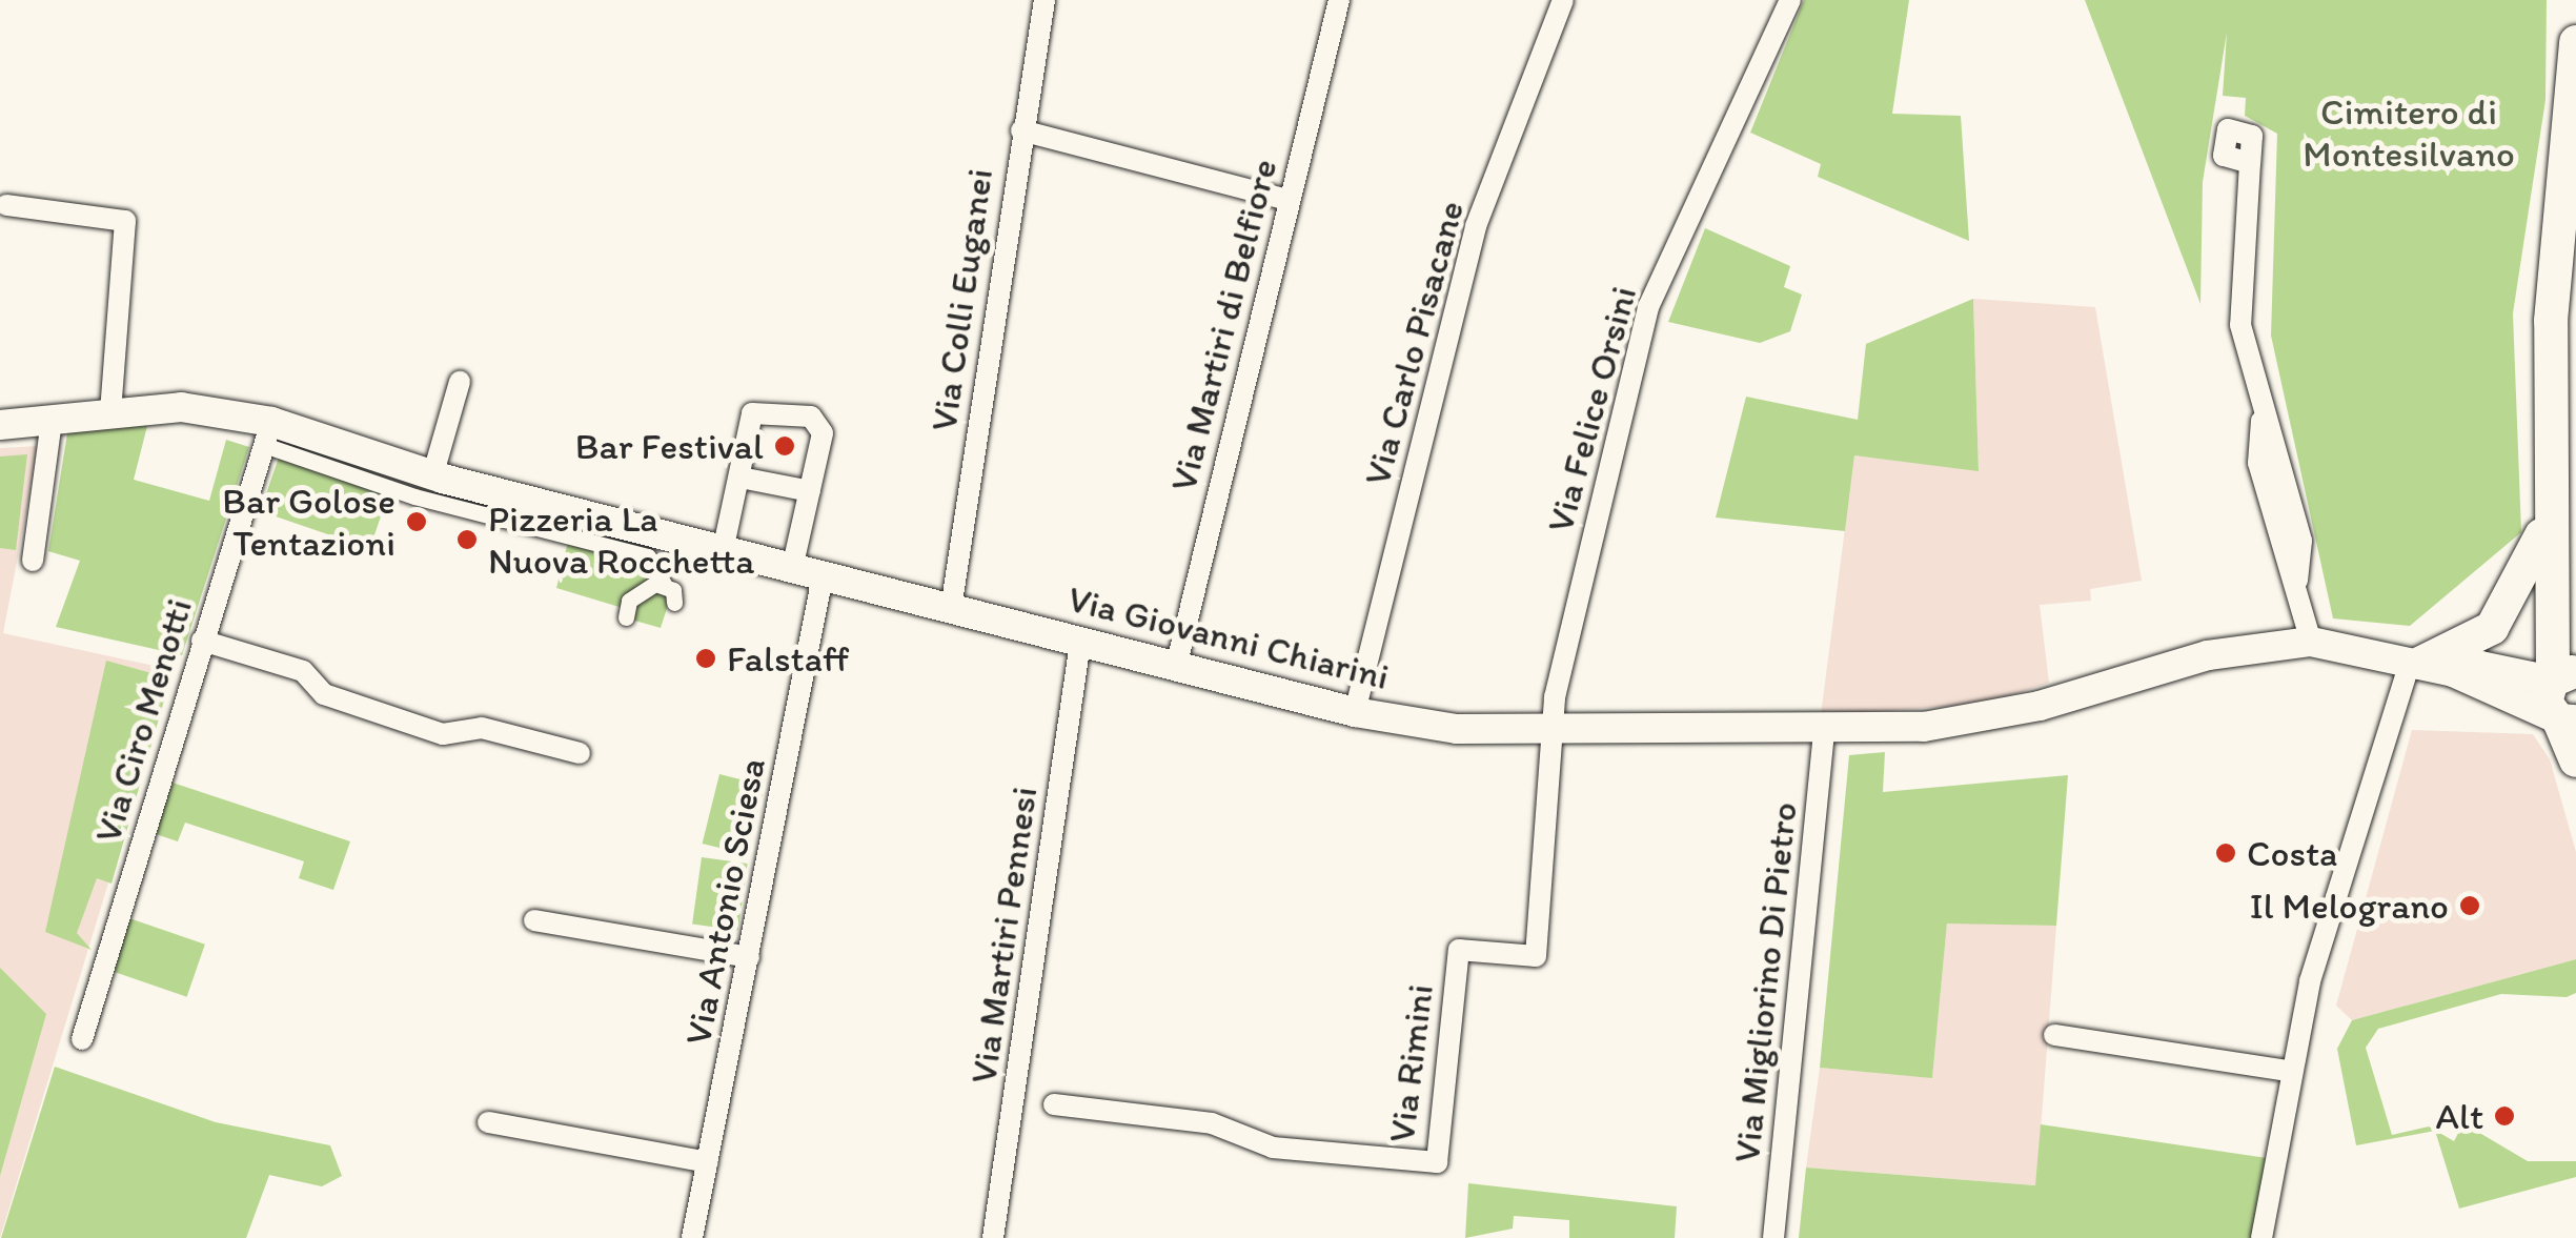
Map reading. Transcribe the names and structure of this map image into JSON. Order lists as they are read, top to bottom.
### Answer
{
  "streets": {
    "main road": ["Via Giovanni Chiarini"],
    "street": [
      "Via Colli Euganei",
      "Via Martiri di Belfiore",
      "Via Carlo Pisacane",
      "Via Felice Orsini",
      "Via Ciro Menotti",
      "Via Antonio Sciesa",
      "Via Martiri Pennesi",
      "Via Migliorino Di Pietro",
      "Via Rimini"
    ]
  },
  "crossings": [
    ["Via Colli Euganei", "Via Giovanni Chiarini"],
    ["Via Martiri di Belfiore", "Via Giovanni Chiarini"],
    ["Via Carlo Pisacane", "Via Giovanni Chiarini"],
    ["Via Felice Orsini", "Via Giovanni Chiarini"],
    ["Via Felice Orsini", "Via Rimini"],
    ["Via Giovanni Chiarini", "Via Ciro Menotti"],
    ["Via Giovanni Chiarini", "Via Antonio Sciesa"],
    ["Via Giovanni Chiarini", "Via Martiri Pennesi"],
    ["Via Giovanni Chiarini", "Via Migliorino Di Pietro"],
    ["Via Giovanni Chiarini", "Via Rimini"]
  ],
  "parks": ["Cimitero di Montesilvano"],
  "places": [
    "Bar Festival",
    "Bar Golose Tentazioni",
    "Pizzeria La Nuova Rocchetta",
    "Falstaff",
    "Costa",
    "Il Melograno",
    "Alt"
  ]
}
